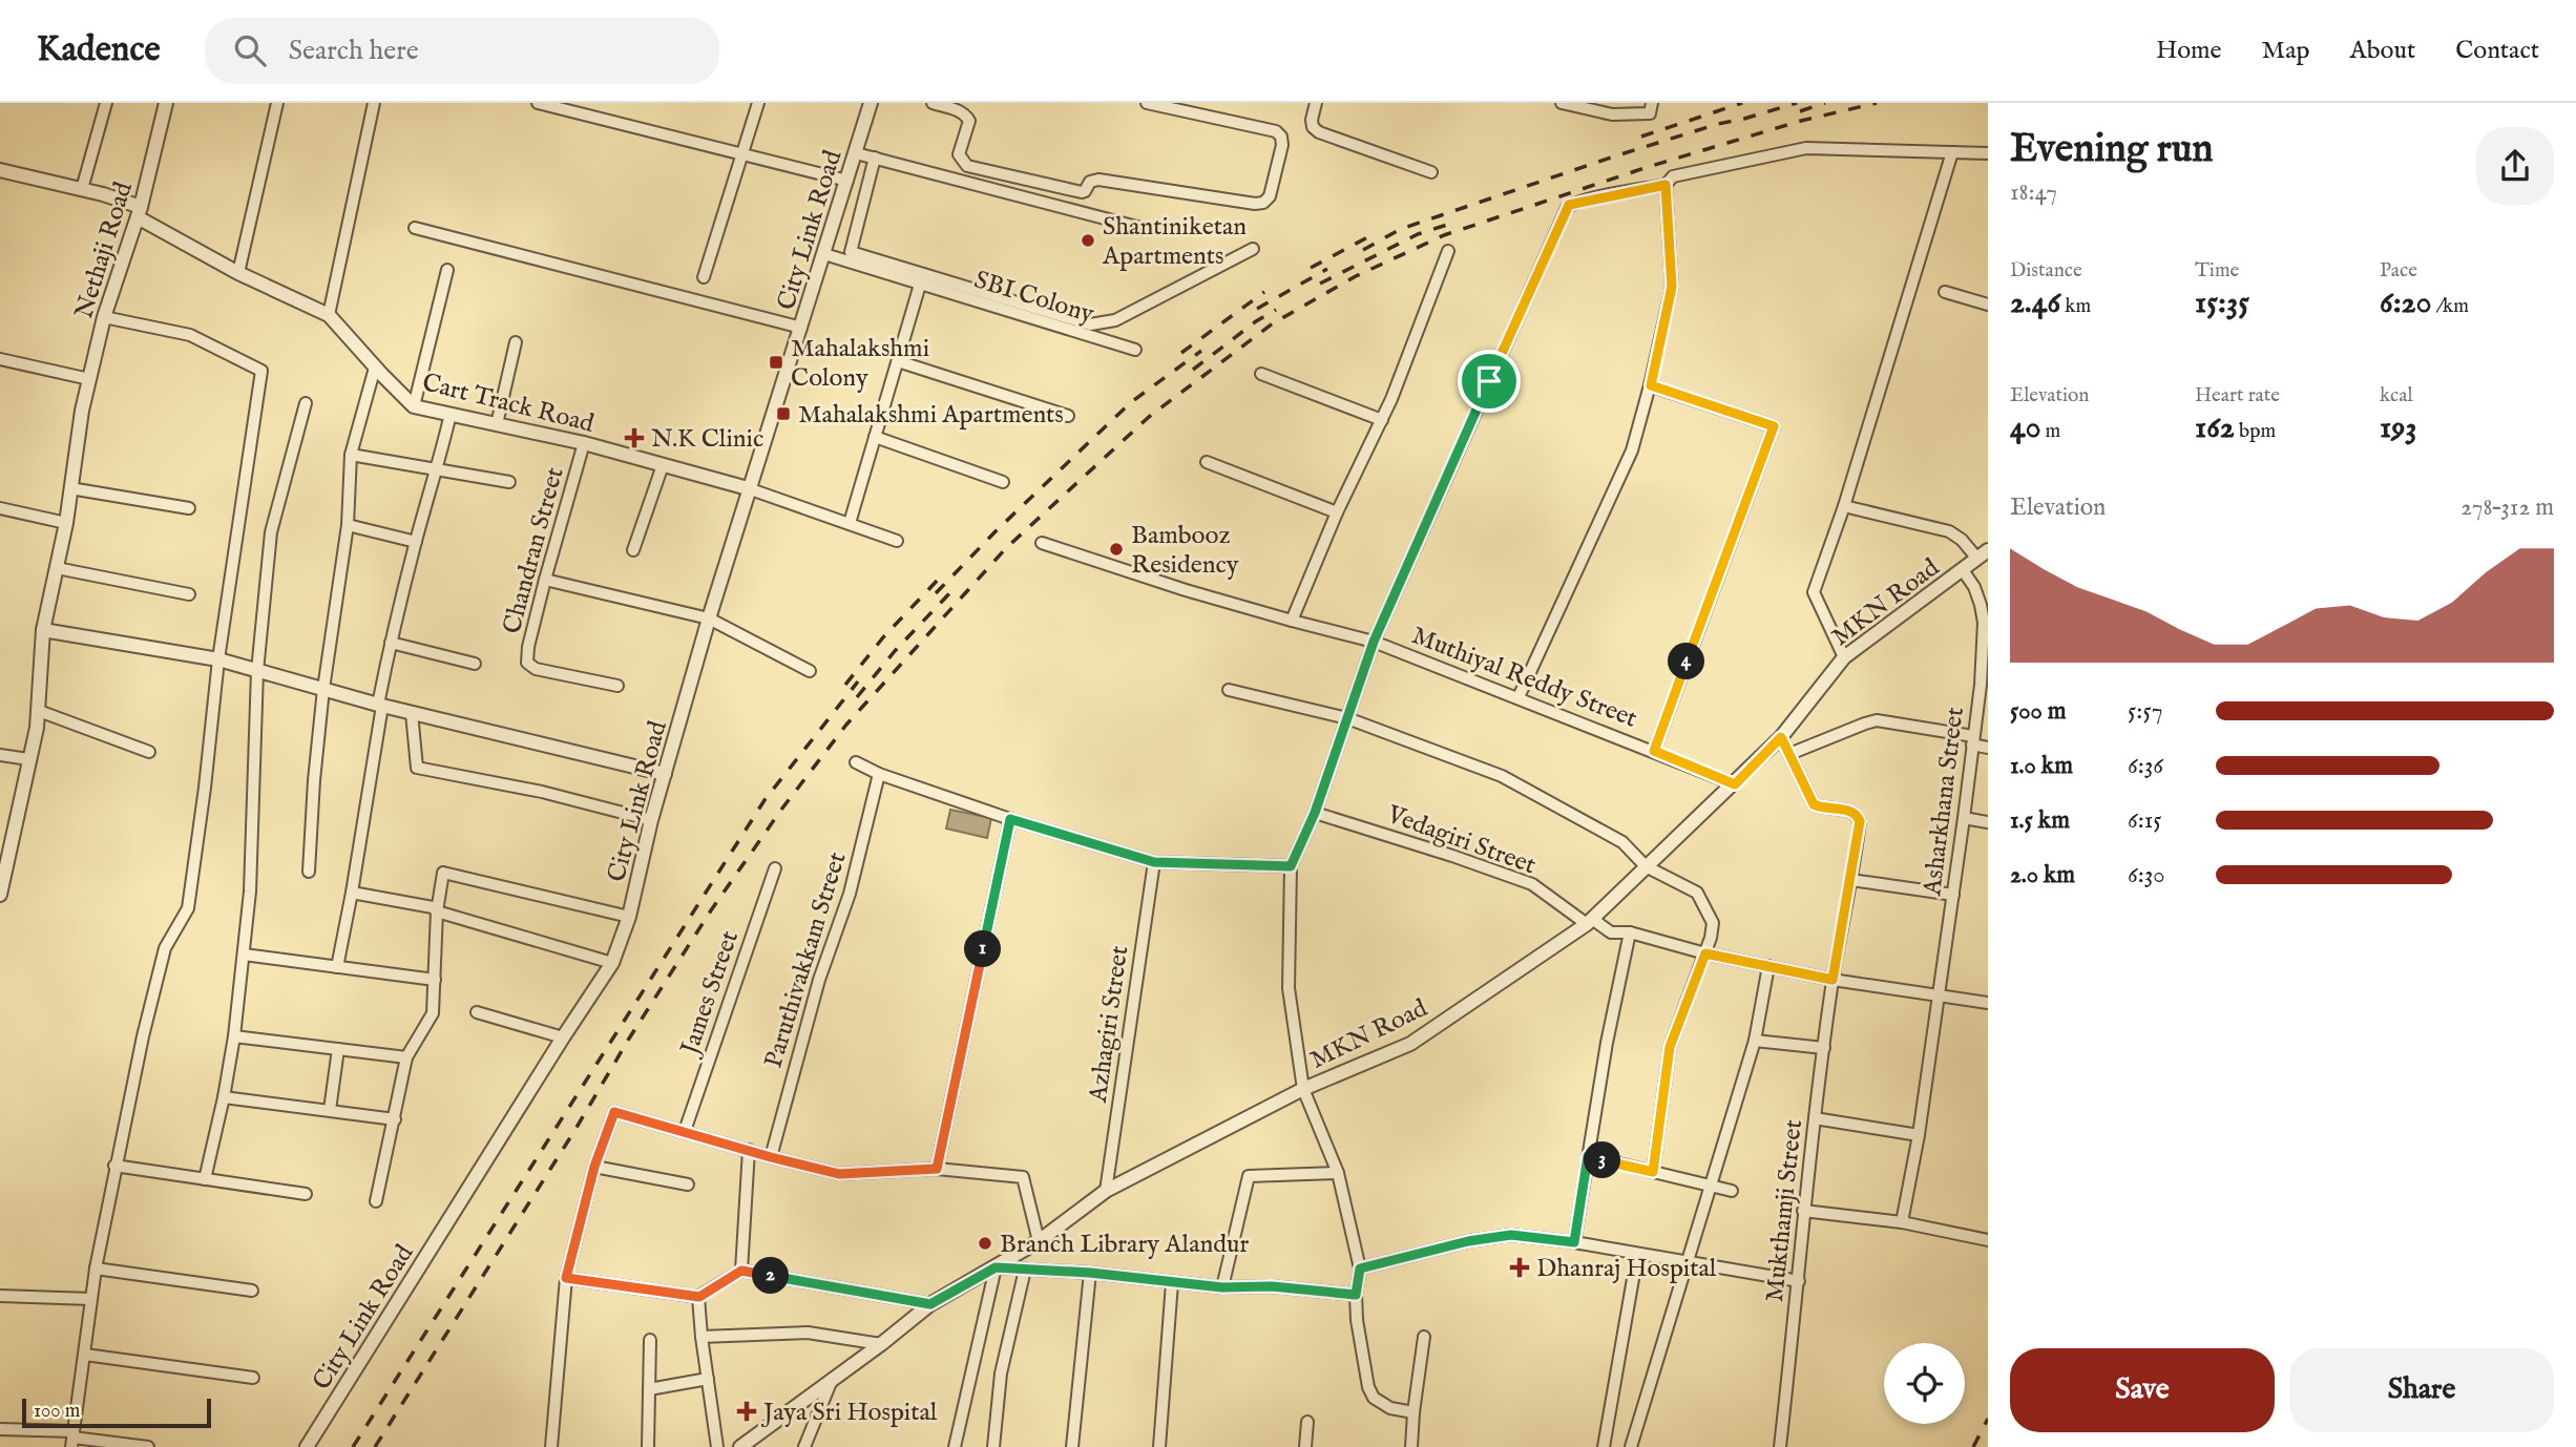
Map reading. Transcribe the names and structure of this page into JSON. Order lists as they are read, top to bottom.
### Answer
{
  "streets": {
    "street": [
      "City Link Road",
      "Nethaji Road",
      "SBI Colony",
      "Cart Track Road",
      "Chandran Street",
      "MKN Road",
      "Muthiyal Reddy Street",
      "Asharkhana Street",
      "Vedagiri Street",
      "Paruthivakkam Street",
      "James Street",
      "Azhagiri Street",
      "Mukthamji Street"
    ]
  },
  "crossings": [
    ["City Link Road", "SBI Colony"],
    ["City Link Road", "Cart Track Road"],
    ["Nethaji Road", "Cart Track Road"],
    ["Cart Track Road", "Chandran Street"],
    ["MKN Road", "Muthiyal Reddy Street"],
    ["MKN Road", "Asharkhana Street"],
    ["MKN Road", "Vedagiri Street"],
    ["MKN Road", "Azhagiri Street"],
    ["Asharkhana Street", "Vedagiri Street"],
    ["Vedagiri Street", "Mukthamji Street"]
  ],
  "places": {
    "other": ["Shantiniketan Apartments", "Bambooz Residency", "Branch Library Alandur"],
    "transit": ["Mahalakshmi Colony", "Mahalakshmi Apartments"],
    "health": ["N.K Clinic", "Dhanraj Hospital", "Jaya Sri Hospital"]
  },
  "scale_bar": "100 m",
  "page": {
    "header": "Kadence",
    "search": "Search here",
    "nav": [
      "Home",
      "Map",
      "About",
      "Contact"
    ],
    "heading": ["Evening run", "18:47"],
    "stats": [
      ["Distance", "2.46 km"],
      ["Time", "15:35"],
      ["Pace", "6:20 /km"],
      ["Elevation", "40 m"],
      ["Heart rate", "162 bpm"],
      ["kcal", "193"]
    ],
    "chart": ["Elevation", "278–312 m"],
    "pins": [
      "4",
      "1",
      "3",
      "2"
    ],
    "list": [
      {
        "name": "500 m",
        "note": "5:57"
      },
      {
        "name": "1.0 km",
        "note": "6:36"
      },
      {
        "name": "1.5 km",
        "note": "6:15"
      },
      {
        "name": "2.0 km",
        "note": "6:30"
      }
    ],
    "buttons": ["Save", "Share"],
    "scale": "100 m"
  }
}
